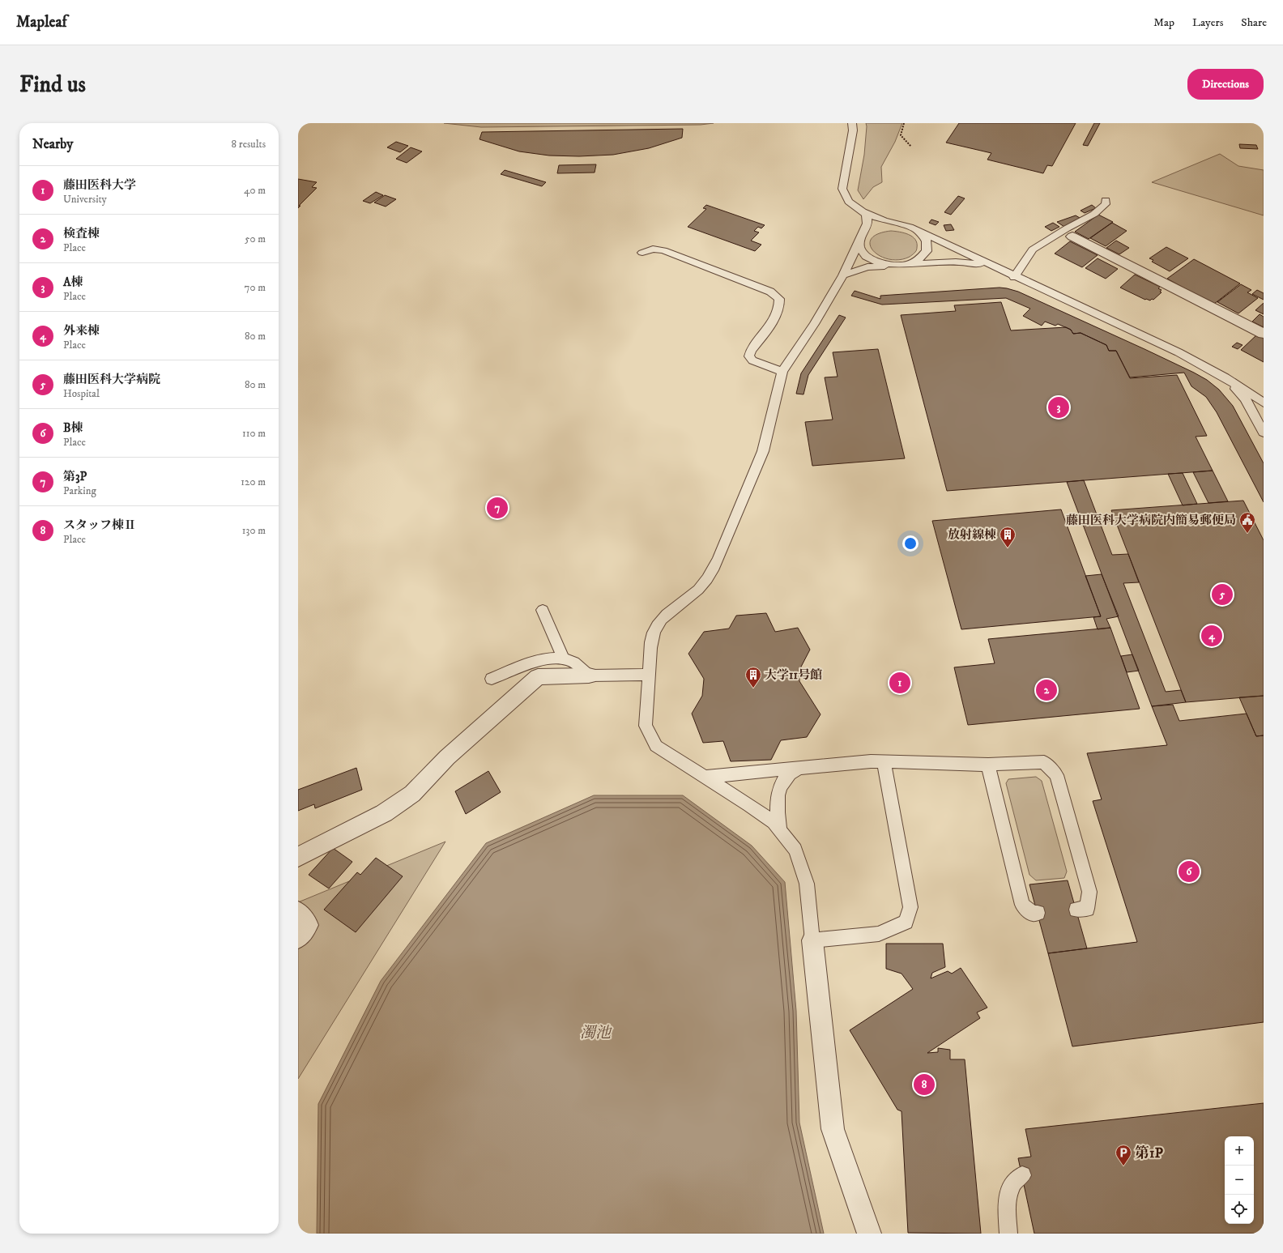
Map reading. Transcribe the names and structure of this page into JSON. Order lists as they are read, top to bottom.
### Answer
{
  "water": ["濁池"],
  "places": {
    "public building": ["藤田医科大学病院内簡易郵便局"],
    "building": ["放射線棟", "大学11号館"],
    "parking": ["第1P"]
  },
  "page": {
    "header": "Mapleaf",
    "nav": ["Map", "Layers", "Share"],
    "buttons": "Directions",
    "title": "Find us",
    "heading": ["Nearby", "8 results"],
    "list": [
      {
        "mark": "1",
        "name": "藤田医科大学",
        "note": "University",
        "value": "40 m"
      },
      {
        "mark": "2",
        "name": "検査棟",
        "note": "Place",
        "value": "50 m"
      },
      {
        "mark": "3",
        "name": "A棟",
        "note": "Place",
        "value": "70 m"
      },
      {
        "mark": "4",
        "name": "外来棟",
        "note": "Place",
        "value": "80 m"
      },
      {
        "mark": "5",
        "name": "藤田医科大学病院",
        "note": "Hospital",
        "value": "80 m"
      },
      {
        "mark": "6",
        "name": "B棟",
        "note": "Place",
        "value": "110 m"
      },
      {
        "mark": "7",
        "name": "第3P",
        "note": "Parking",
        "value": "120 m"
      },
      {
        "mark": "8",
        "name": "スタッフ棟Ⅱ",
        "note": "Place",
        "value": "130 m"
      }
    ],
    "pins": [
      "3",
      "7",
      "5",
      "4",
      "1",
      "2",
      "6",
      "8"
    ],
    "map_buttons": ["+", "−"]
  }
}
